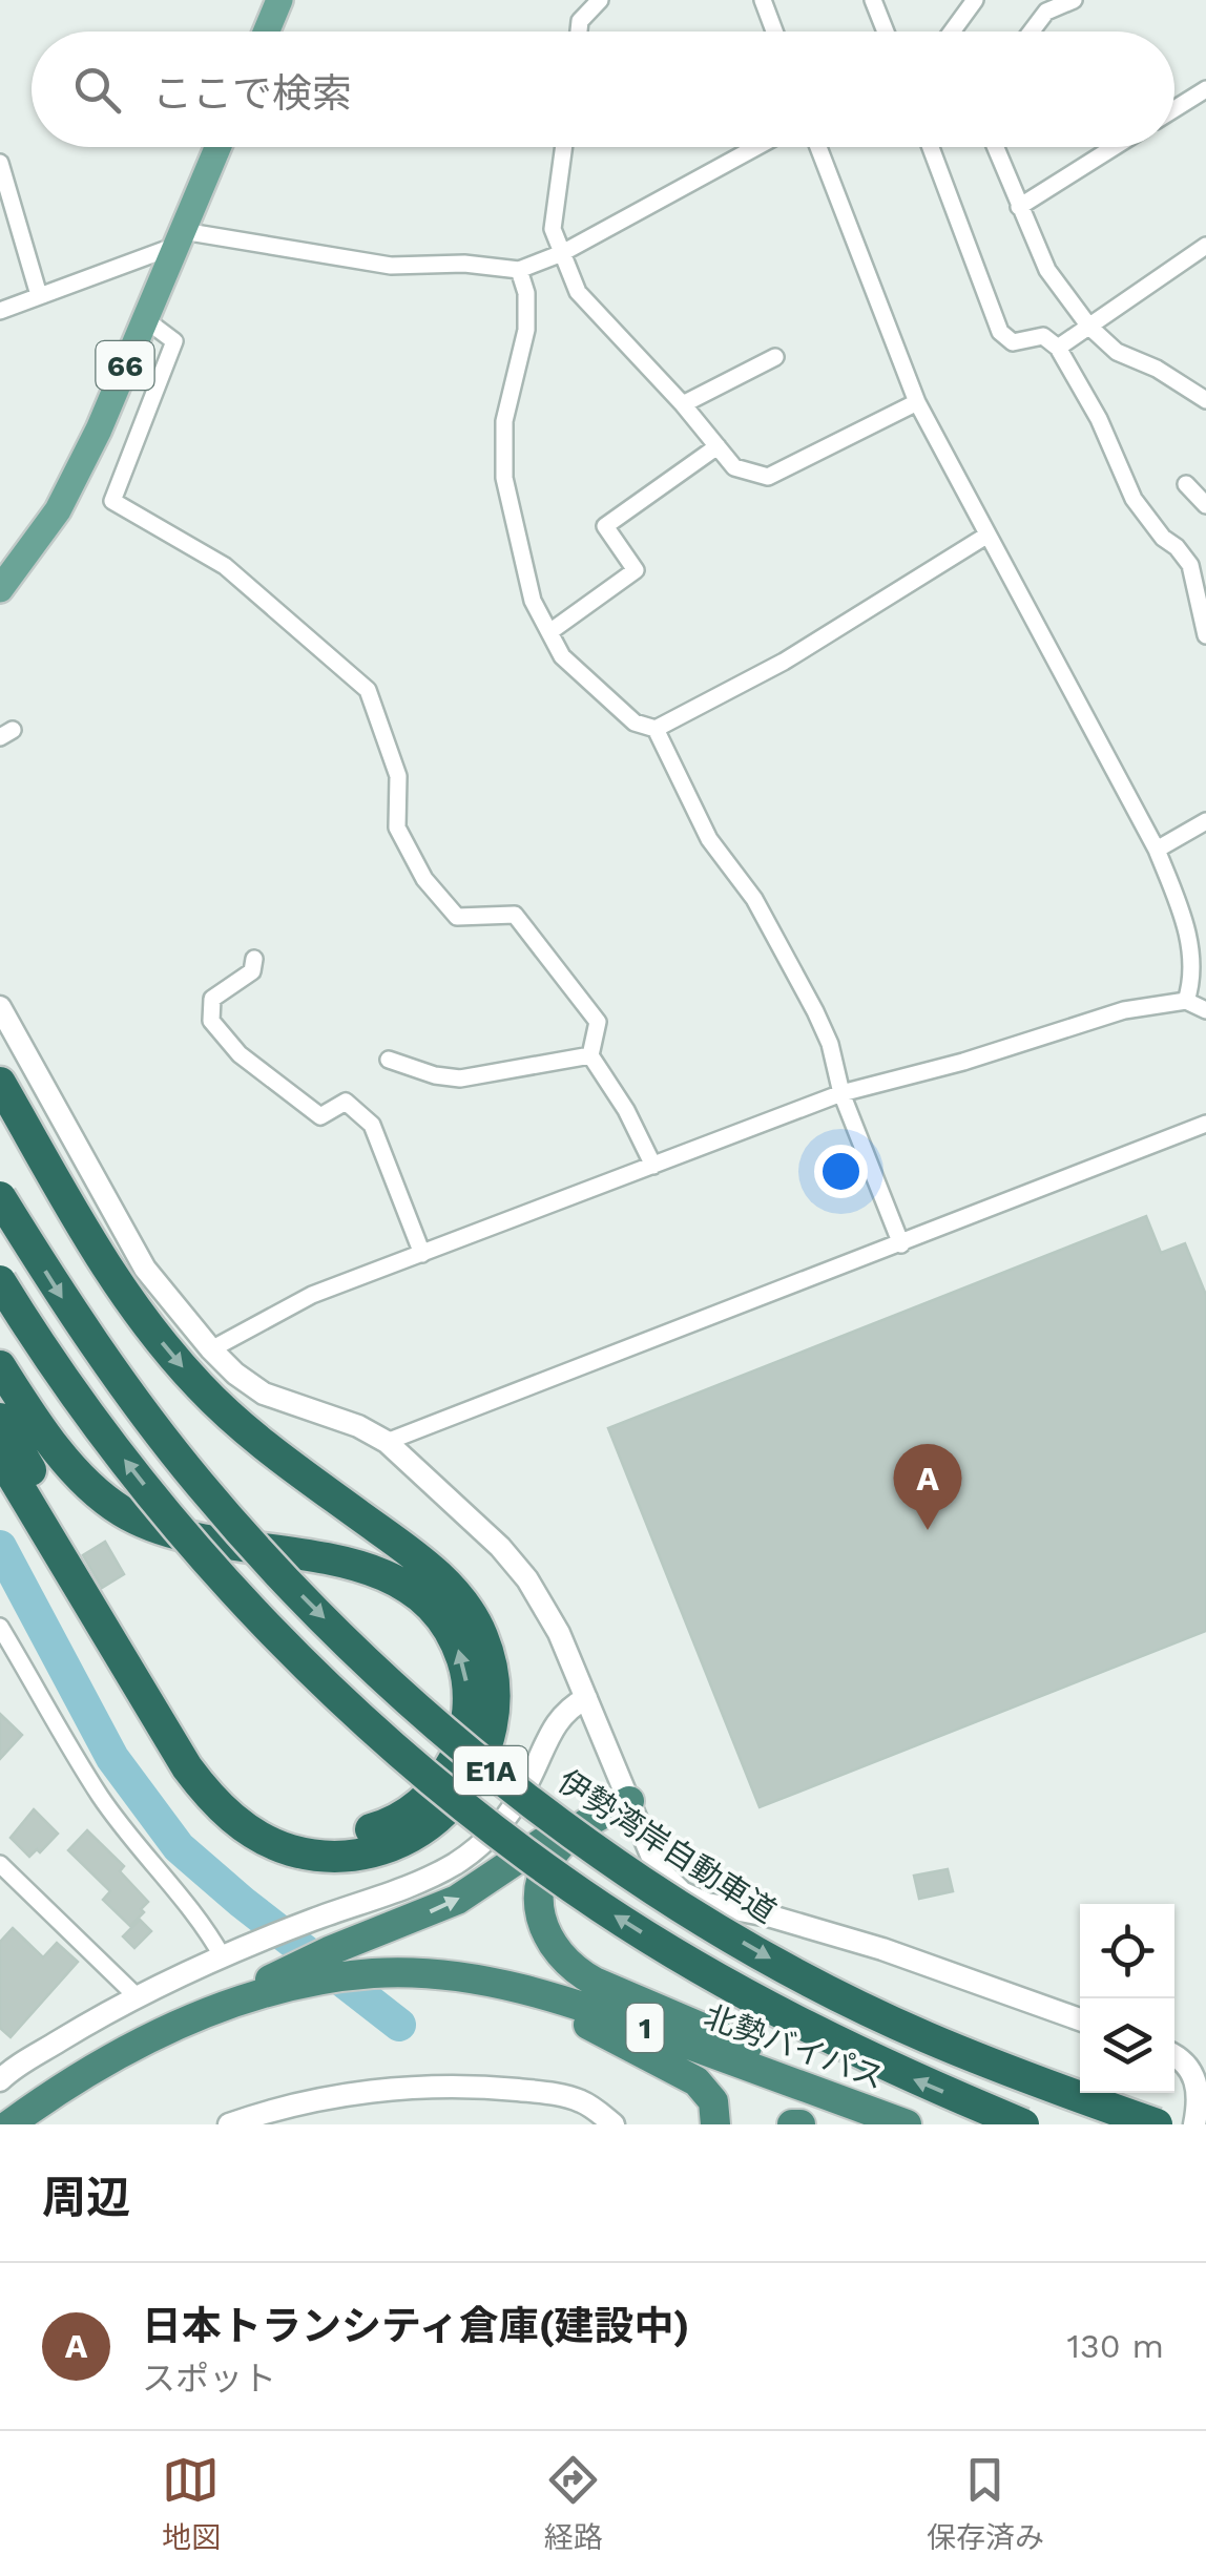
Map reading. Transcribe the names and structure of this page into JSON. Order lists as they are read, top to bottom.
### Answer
{
  "streets": {
    "highway": [
      "E1A",
      "伊勢湾岸自動車道",
      "1",
      "北勢バイパス"
    ],
    "main road": ["66"]
  },
  "page": {
    "search": "ここで検索",
    "pins": "A",
    "heading": "周辺",
    "list": [
      {
        "mark": "A",
        "name": "日本トランシティ倉庫(建設中)",
        "note": "スポット",
        "value": "130 m"
      }
    ],
    "nav": ["地図", "経路", "保存済み"]
  }
}
